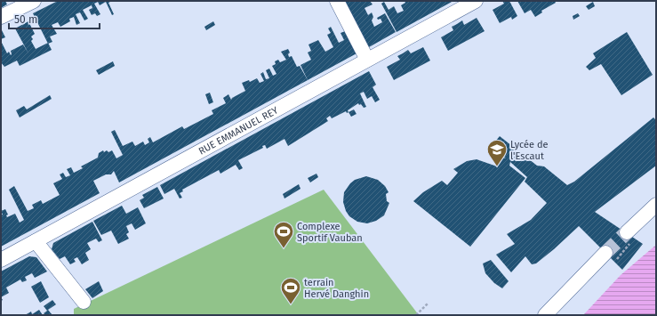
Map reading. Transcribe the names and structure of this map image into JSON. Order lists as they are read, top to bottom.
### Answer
{
  "streets": {
    "street": ["RUE EMMANUEL REY"]
  },
  "places": {
    "school or university": ["Lycée de l'Escaut"],
    "sports": ["Complexe Sportif Vauban", "terrain Hervé Danghin"]
  },
  "scale_bar": "50 m"
}
